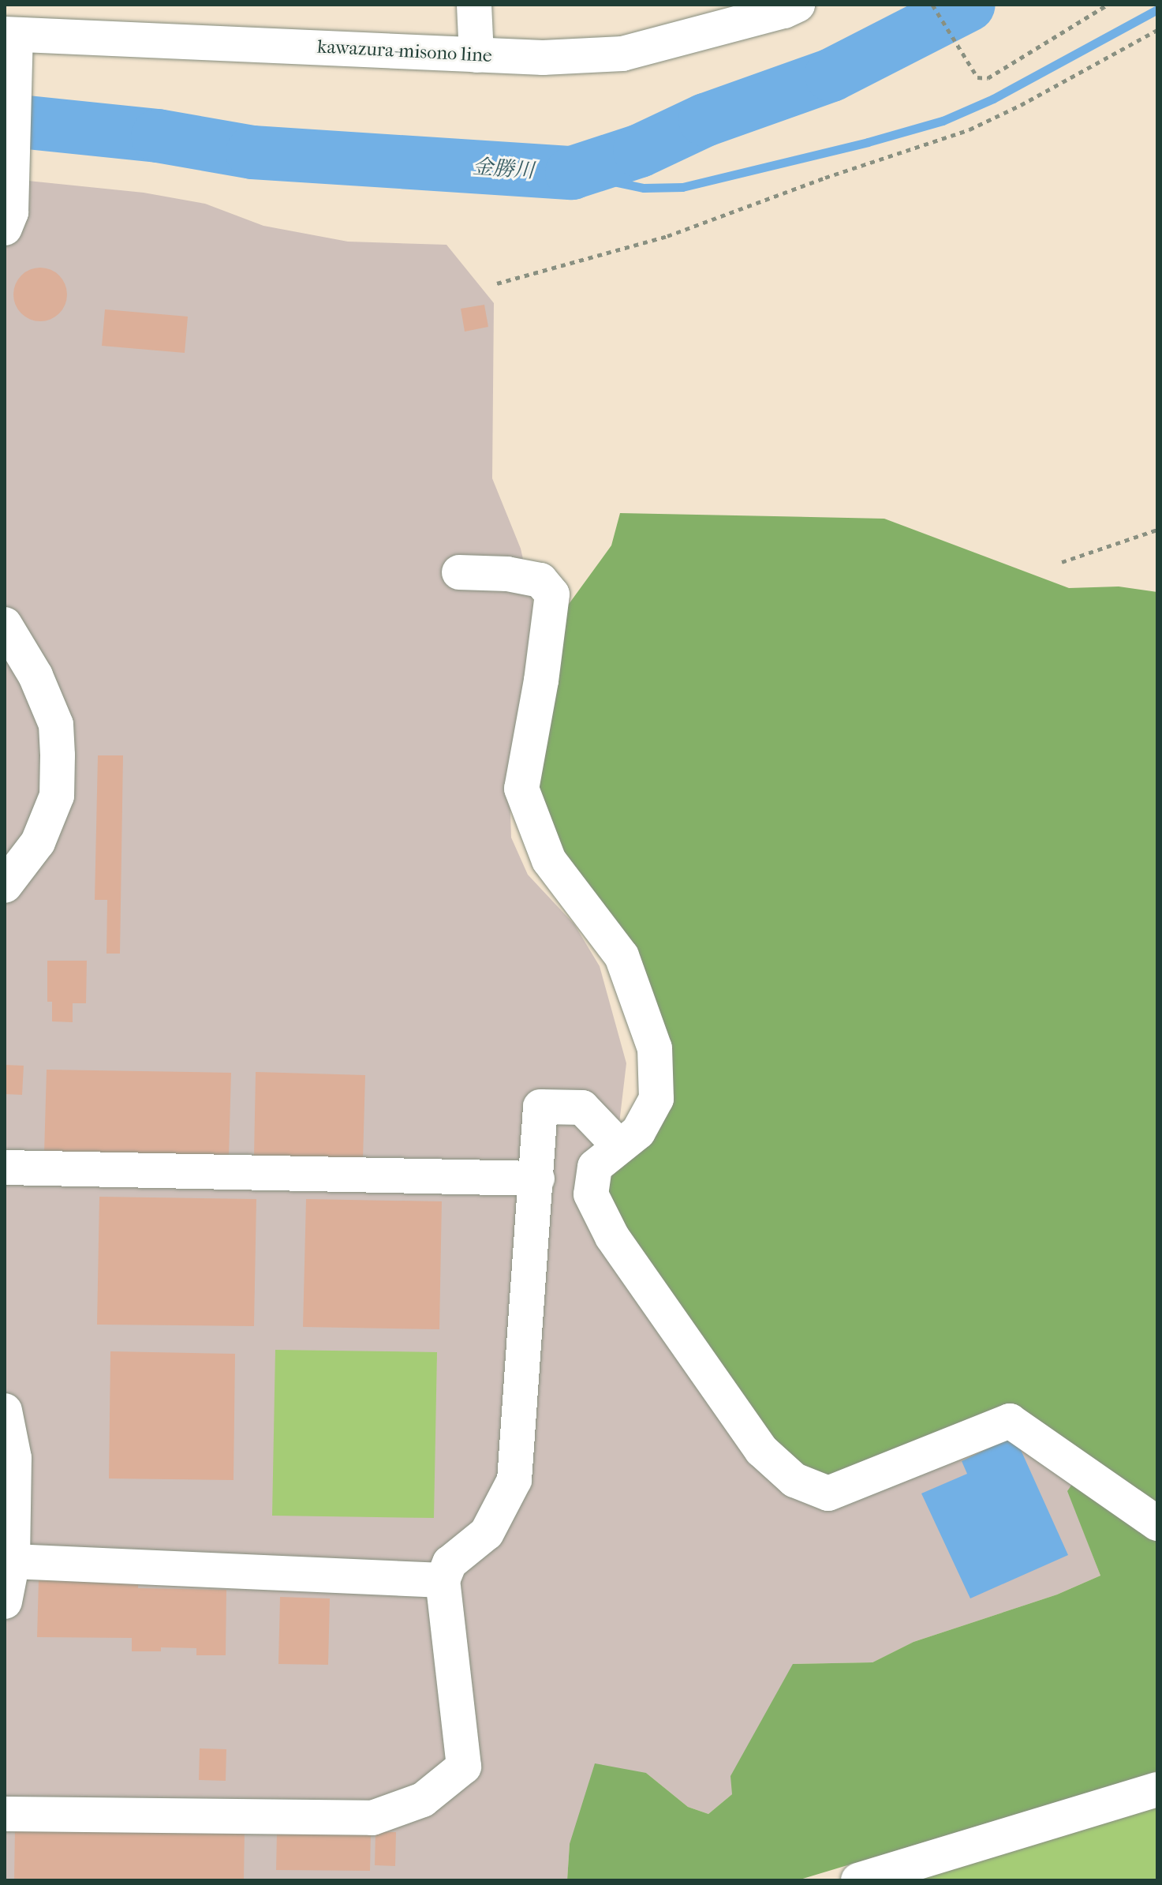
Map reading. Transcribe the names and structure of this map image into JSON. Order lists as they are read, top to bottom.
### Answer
{
  "streets": {
    "main road": ["kawazura-misono line"]
  },
  "water": ["金勝川"]
}
